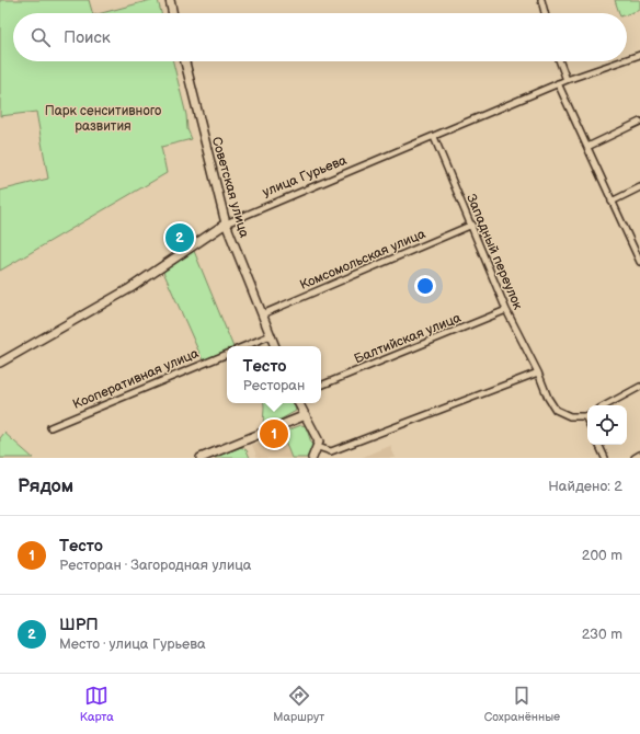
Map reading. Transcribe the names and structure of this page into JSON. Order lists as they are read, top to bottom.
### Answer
{
  "streets": {
    "main road": ["улица Гурьева", "Советская улица"],
    "street": [
      "Западный переулок",
      "Комсомольская улица",
      "Балтийская улица",
      "Кооперативная улица"
    ]
  },
  "crossings": [
    ["улица Гурьева", "Советская улица"],
    ["улица Гурьева", "Западный переулок"],
    ["Советская улица", "Комсомольская улица"],
    ["Западный переулок", "Комсомольская улица"],
    ["Западный переулок", "Балтийская улица"]
  ],
  "parks": ["Парк сенситивного развития"],
  "page": {
    "search": "Поиск",
    "pins": ["2", "1"],
    "popup": ["Тесто", "Ресторан"],
    "heading": ["Рядом", "Найдено: 2"],
    "list": [
      {
        "mark": "1",
        "name": "Тесто",
        "note": "Ресторан · Загородная улица",
        "value": "200 m"
      },
      {
        "mark": "2",
        "name": "ШРП",
        "note": "Место · улица Гурьева",
        "value": "230 m"
      }
    ],
    "nav": ["Карта", "Маршрут", "Сохранённые"]
  }
}
